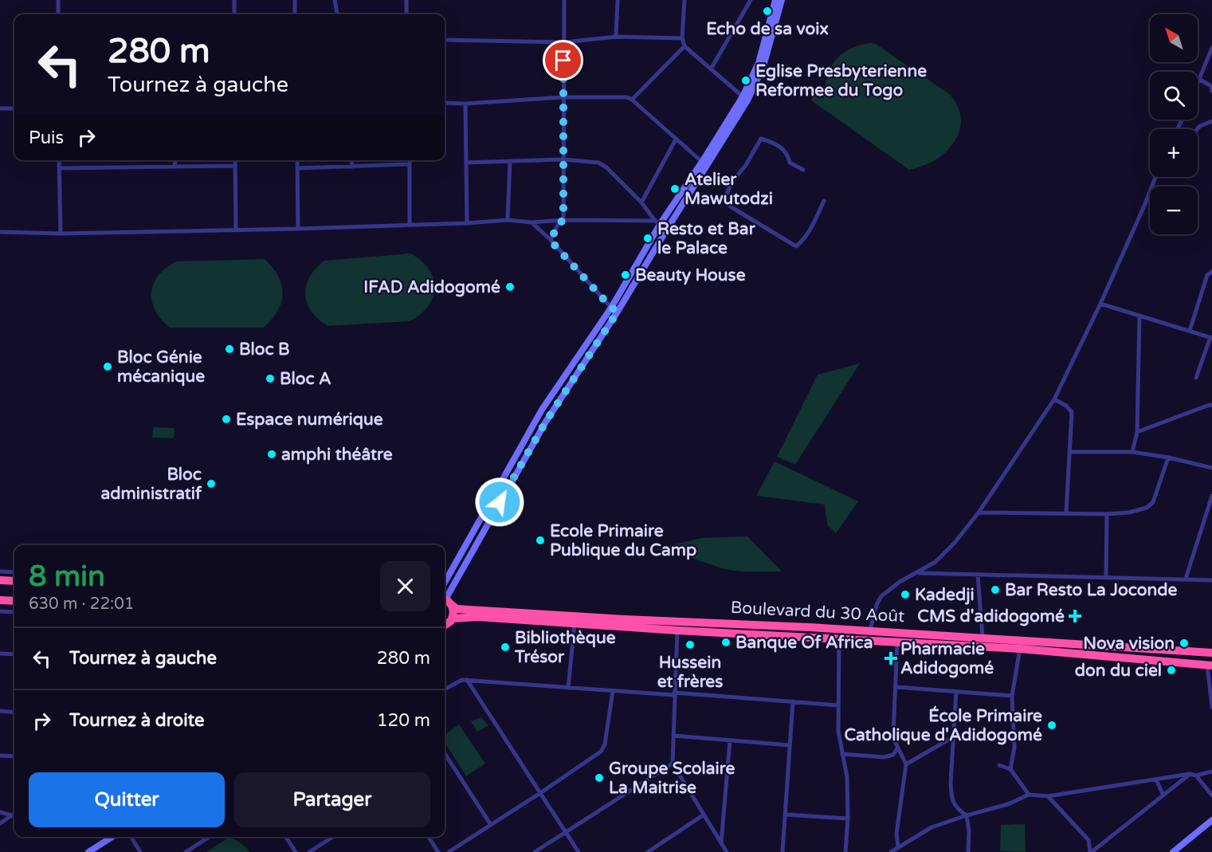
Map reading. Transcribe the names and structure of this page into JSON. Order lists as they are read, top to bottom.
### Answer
{
  "streets": {
    "highway": ["Boulevard du 30 Août"]
  },
  "places": {
    "other": [
      "Echo de sa voix",
      "Eglise Presbyterienne Reformee du Togo",
      "Atelier Mawutodzi",
      "Resto et Bar le Palace",
      "Beauty House",
      "IFAD Adidogomé",
      "Bloc B",
      "Bloc Génie mécanique",
      "Bloc A",
      "Espace numérique",
      "amphi théâtre",
      "Bloc administratif",
      "Ecole Primaire Publique du Camp",
      "Bar Resto La Joconde",
      "Kadedji",
      "Banque Of Africa",
      "Nova vision",
      "Hussein et frères",
      "Bibliothèque Trésor",
      "don du ciel",
      "École Primaire Catholique d'Adidogomé",
      "Groupe Scolaire La Maitrise"
    ],
    "health": ["CMS d'adidogomé", "Pharmacie Adidogomé"]
  },
  "north": "top left",
  "page": {
    "map_buttons": ["+", "−"],
    "turn": ["280 m", "Tournez à gauche"],
    "then": "Puis",
    "heading": ["8 min", "630 m · 22:01"],
    "list": [
      {
        "name": "Tournez à gauche",
        "value": "280 m"
      },
      {
        "name": "Tournez à droite",
        "value": "120 m"
      }
    ],
    "buttons": ["Quitter", "Partager"]
  }
}
